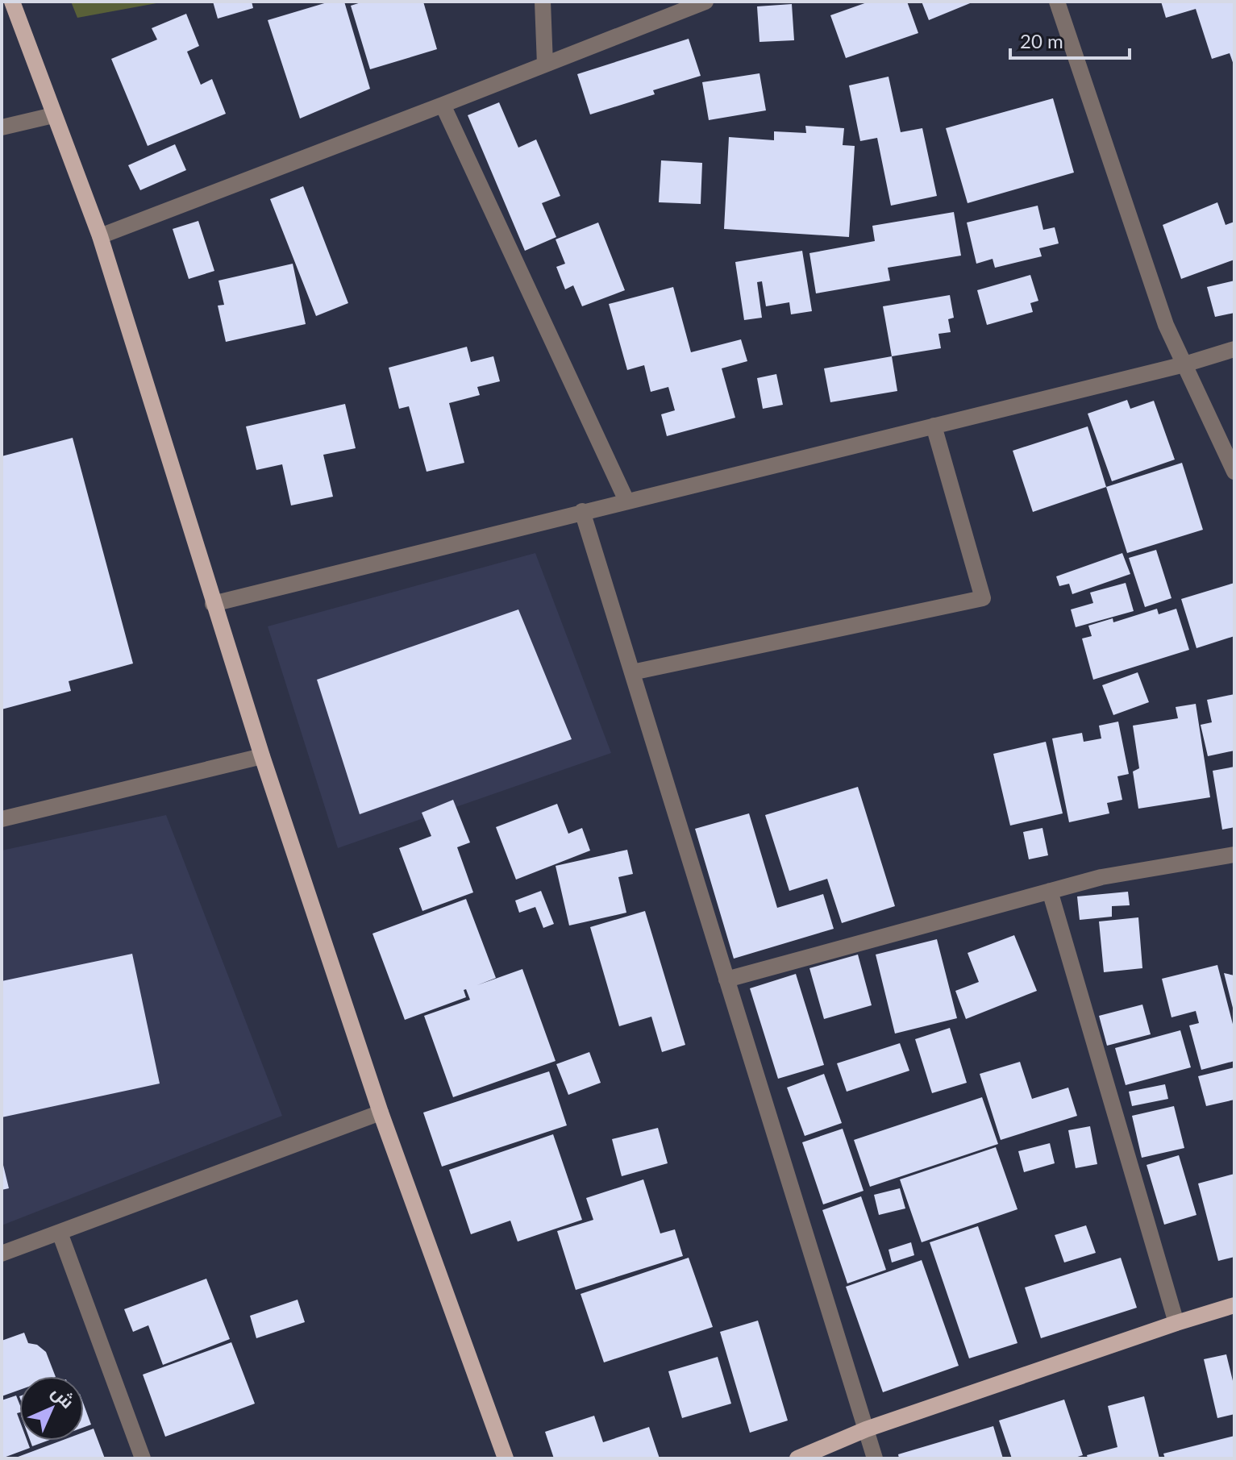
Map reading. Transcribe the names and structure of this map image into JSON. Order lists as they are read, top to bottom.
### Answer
{
  "scale_bar": "20 m",
  "north": "top right"
}
